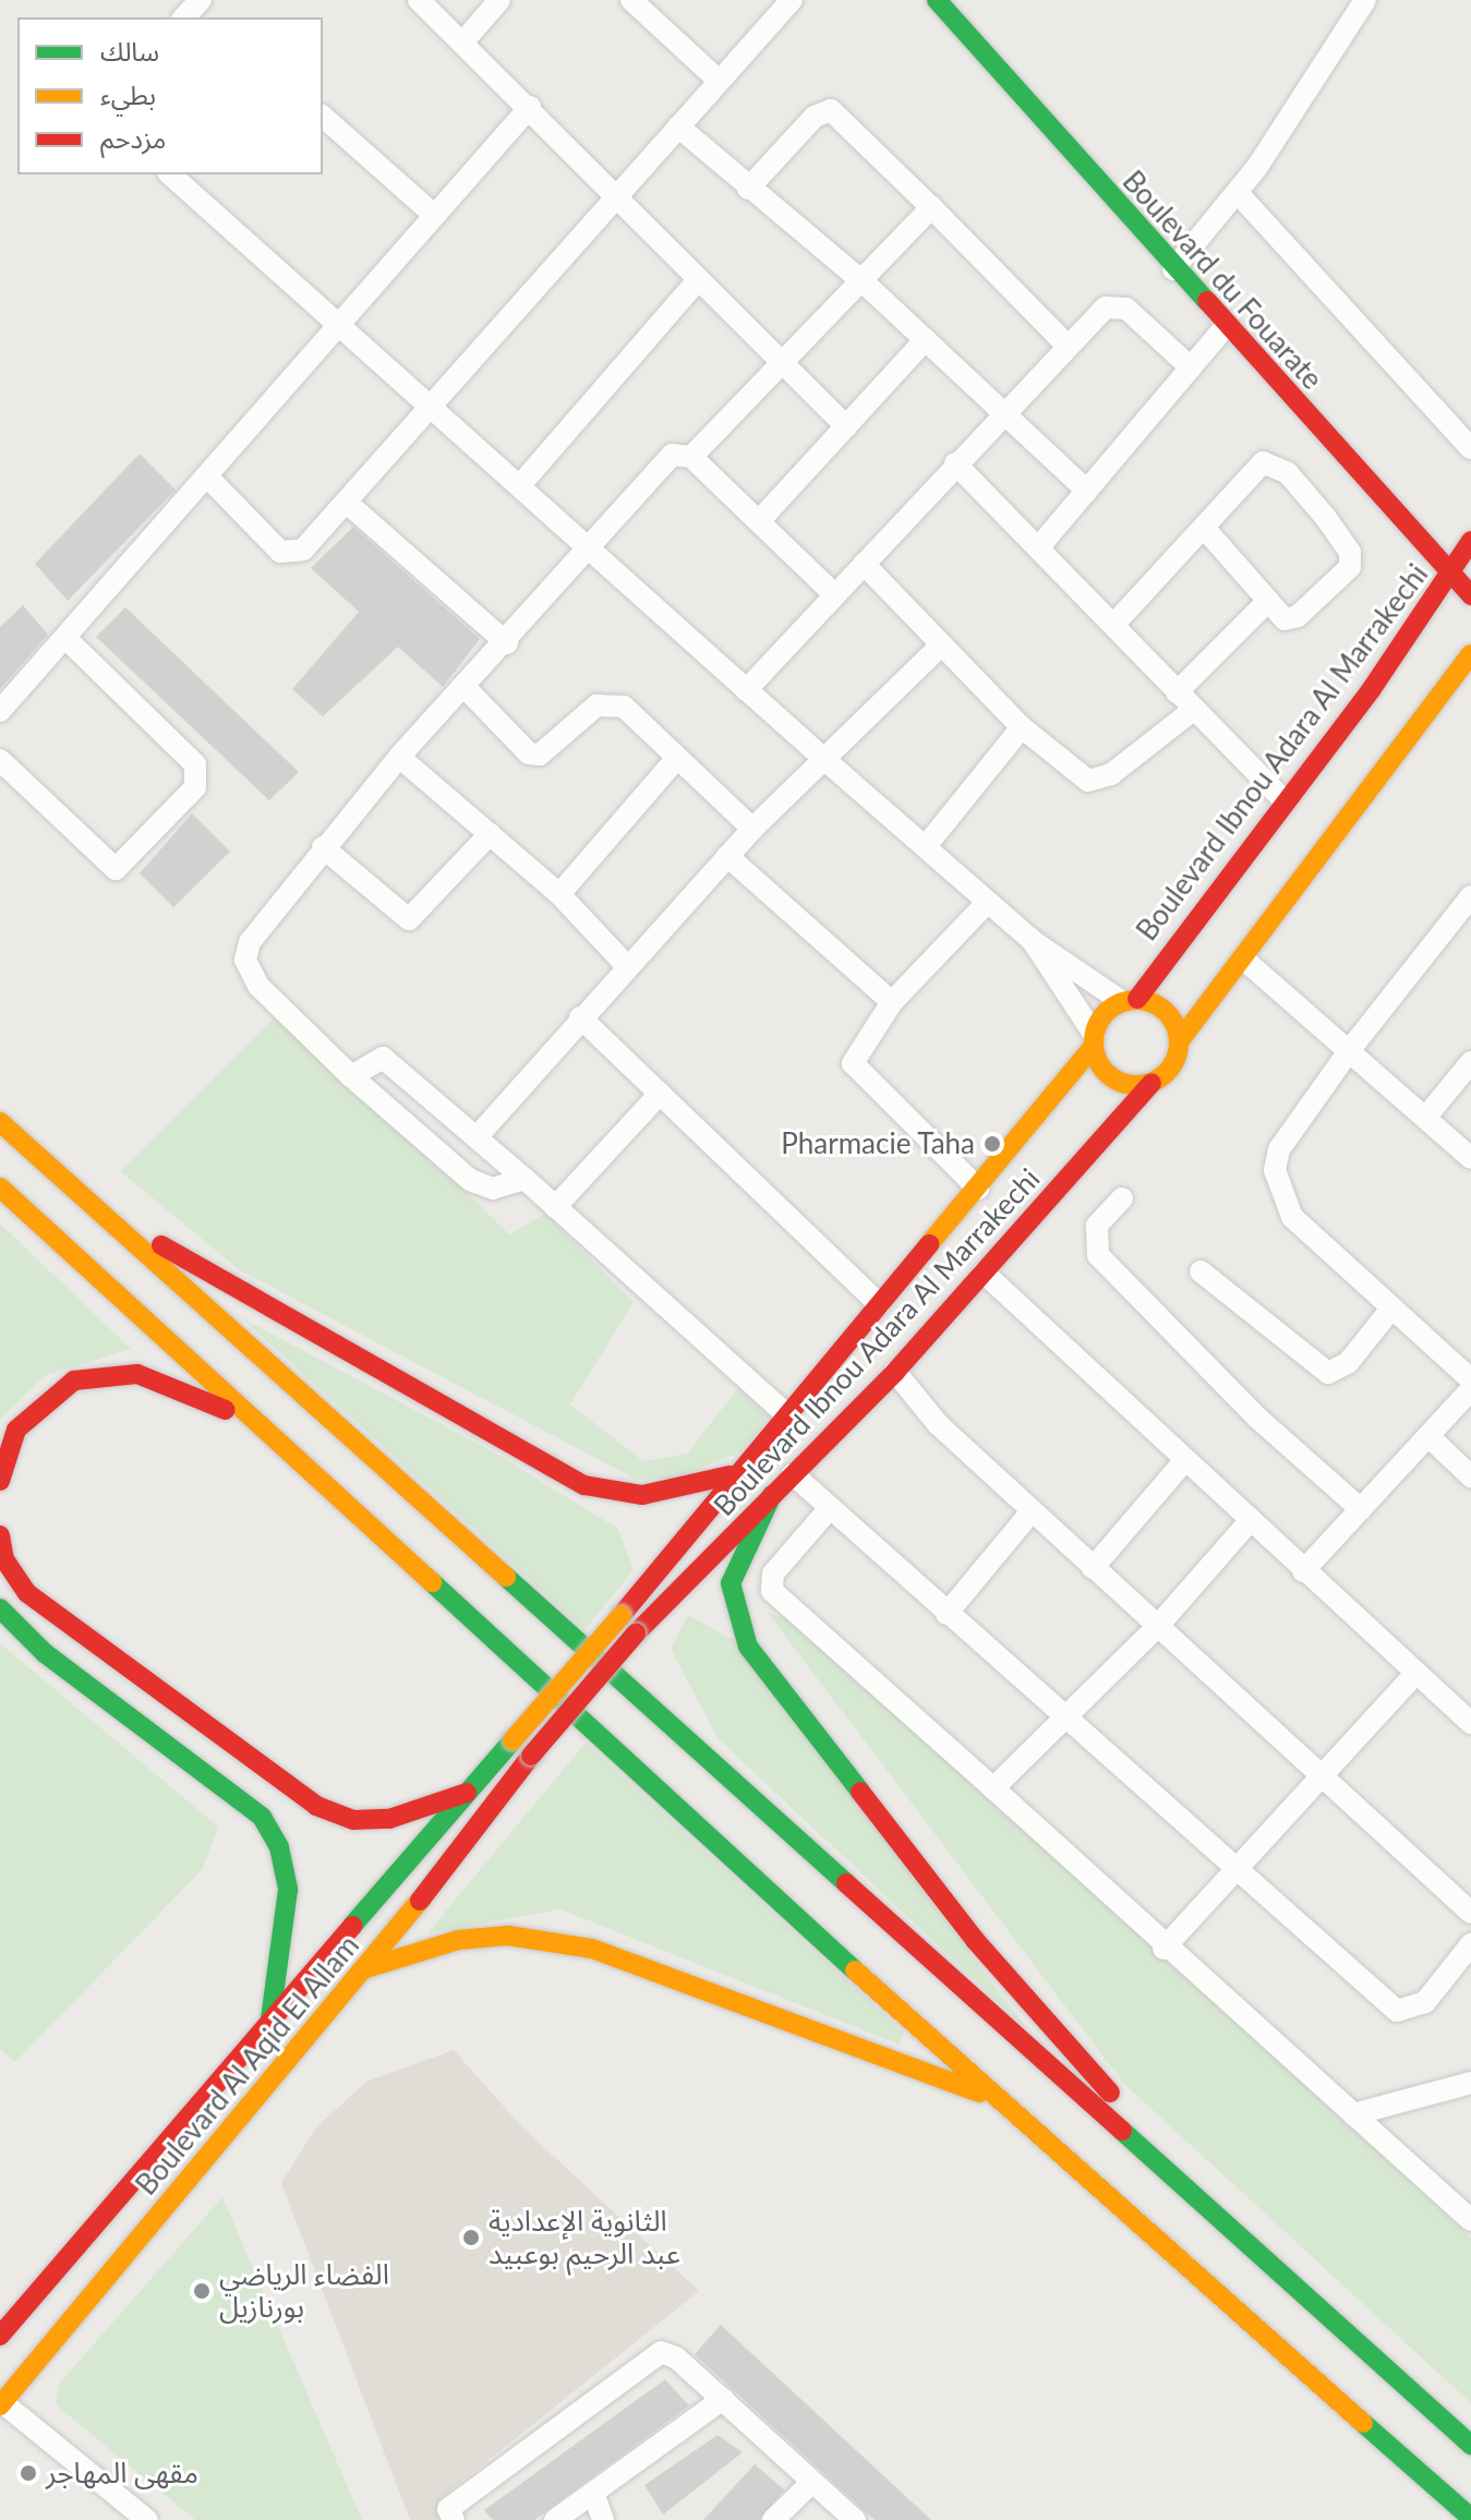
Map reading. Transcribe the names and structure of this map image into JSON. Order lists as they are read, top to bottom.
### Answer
{
  "streets": {
    "main road": ["Boulevard du Fouarate", "Boulevard Ibnou Adara Al Marrakechi", "Boulevard Al Aqid El Allam"]
  },
  "crossings": [
    ["Boulevard du Fouarate", "Boulevard Ibnou Adara Al Marrakechi"],
    ["Boulevard Ibnou Adara Al Marrakechi", "Boulevard Al Aqid El Allam"]
  ],
  "places": [
    "Pharmacie Taha",
    "الثانوية الإعدادية عبد الرحيم بوعبيد",
    "الفضاء الرياضي بورنازيل",
    "مقهى المهاجر"
  ],
  "legend": ["سالك", "بطيء", "مزدحم"]
}
